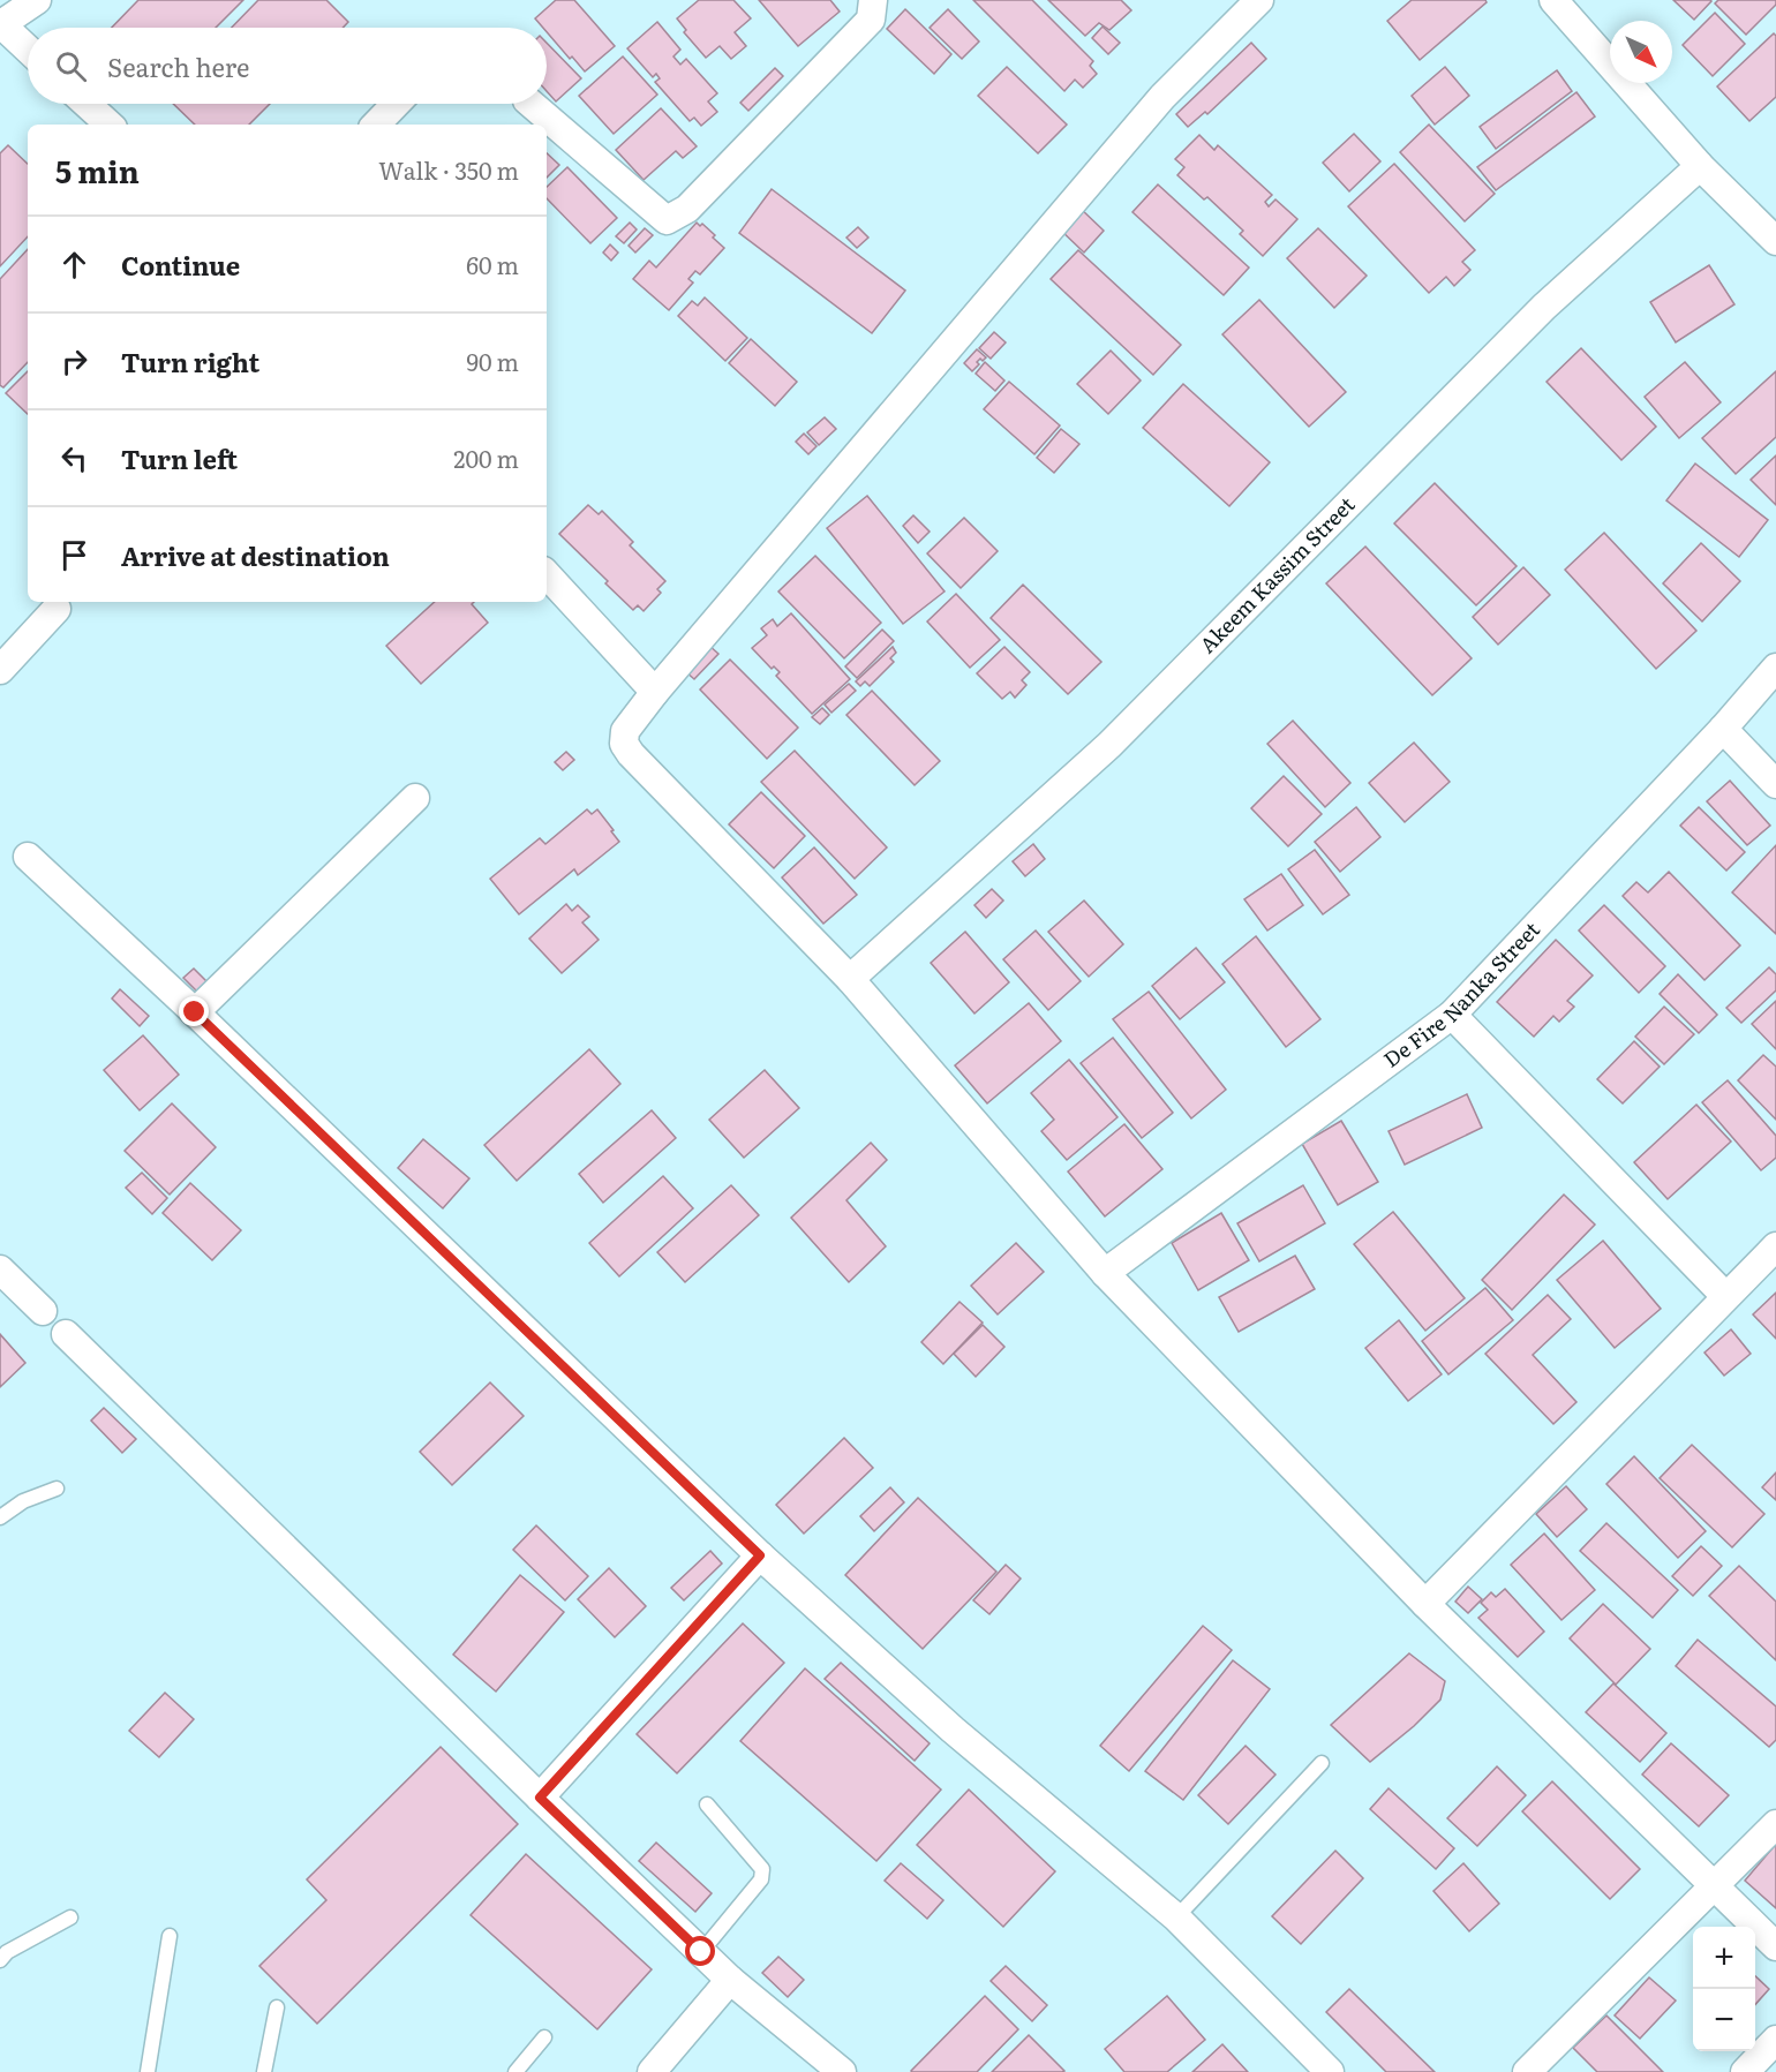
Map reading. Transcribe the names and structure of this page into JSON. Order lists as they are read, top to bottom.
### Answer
{
  "streets": {
    "street": ["Akeem Kassim Street", "De Fire Nanka Street"]
  },
  "north": "bottom right",
  "page": {
    "search": "Search here",
    "heading": ["5 min", "Walk · 350 m"],
    "list": [
      ["Continue", "60 m"],
      ["Turn right", "90 m"],
      ["Turn left", "200 m"],
      "Arrive at destination"
    ],
    "map_buttons": ["+", "−"]
  }
}
